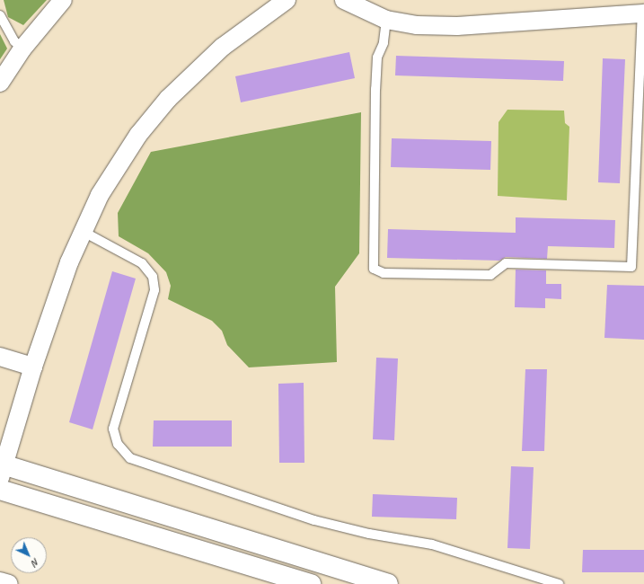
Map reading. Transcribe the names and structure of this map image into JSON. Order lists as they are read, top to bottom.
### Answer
{
  "north": "bottom right"
}
